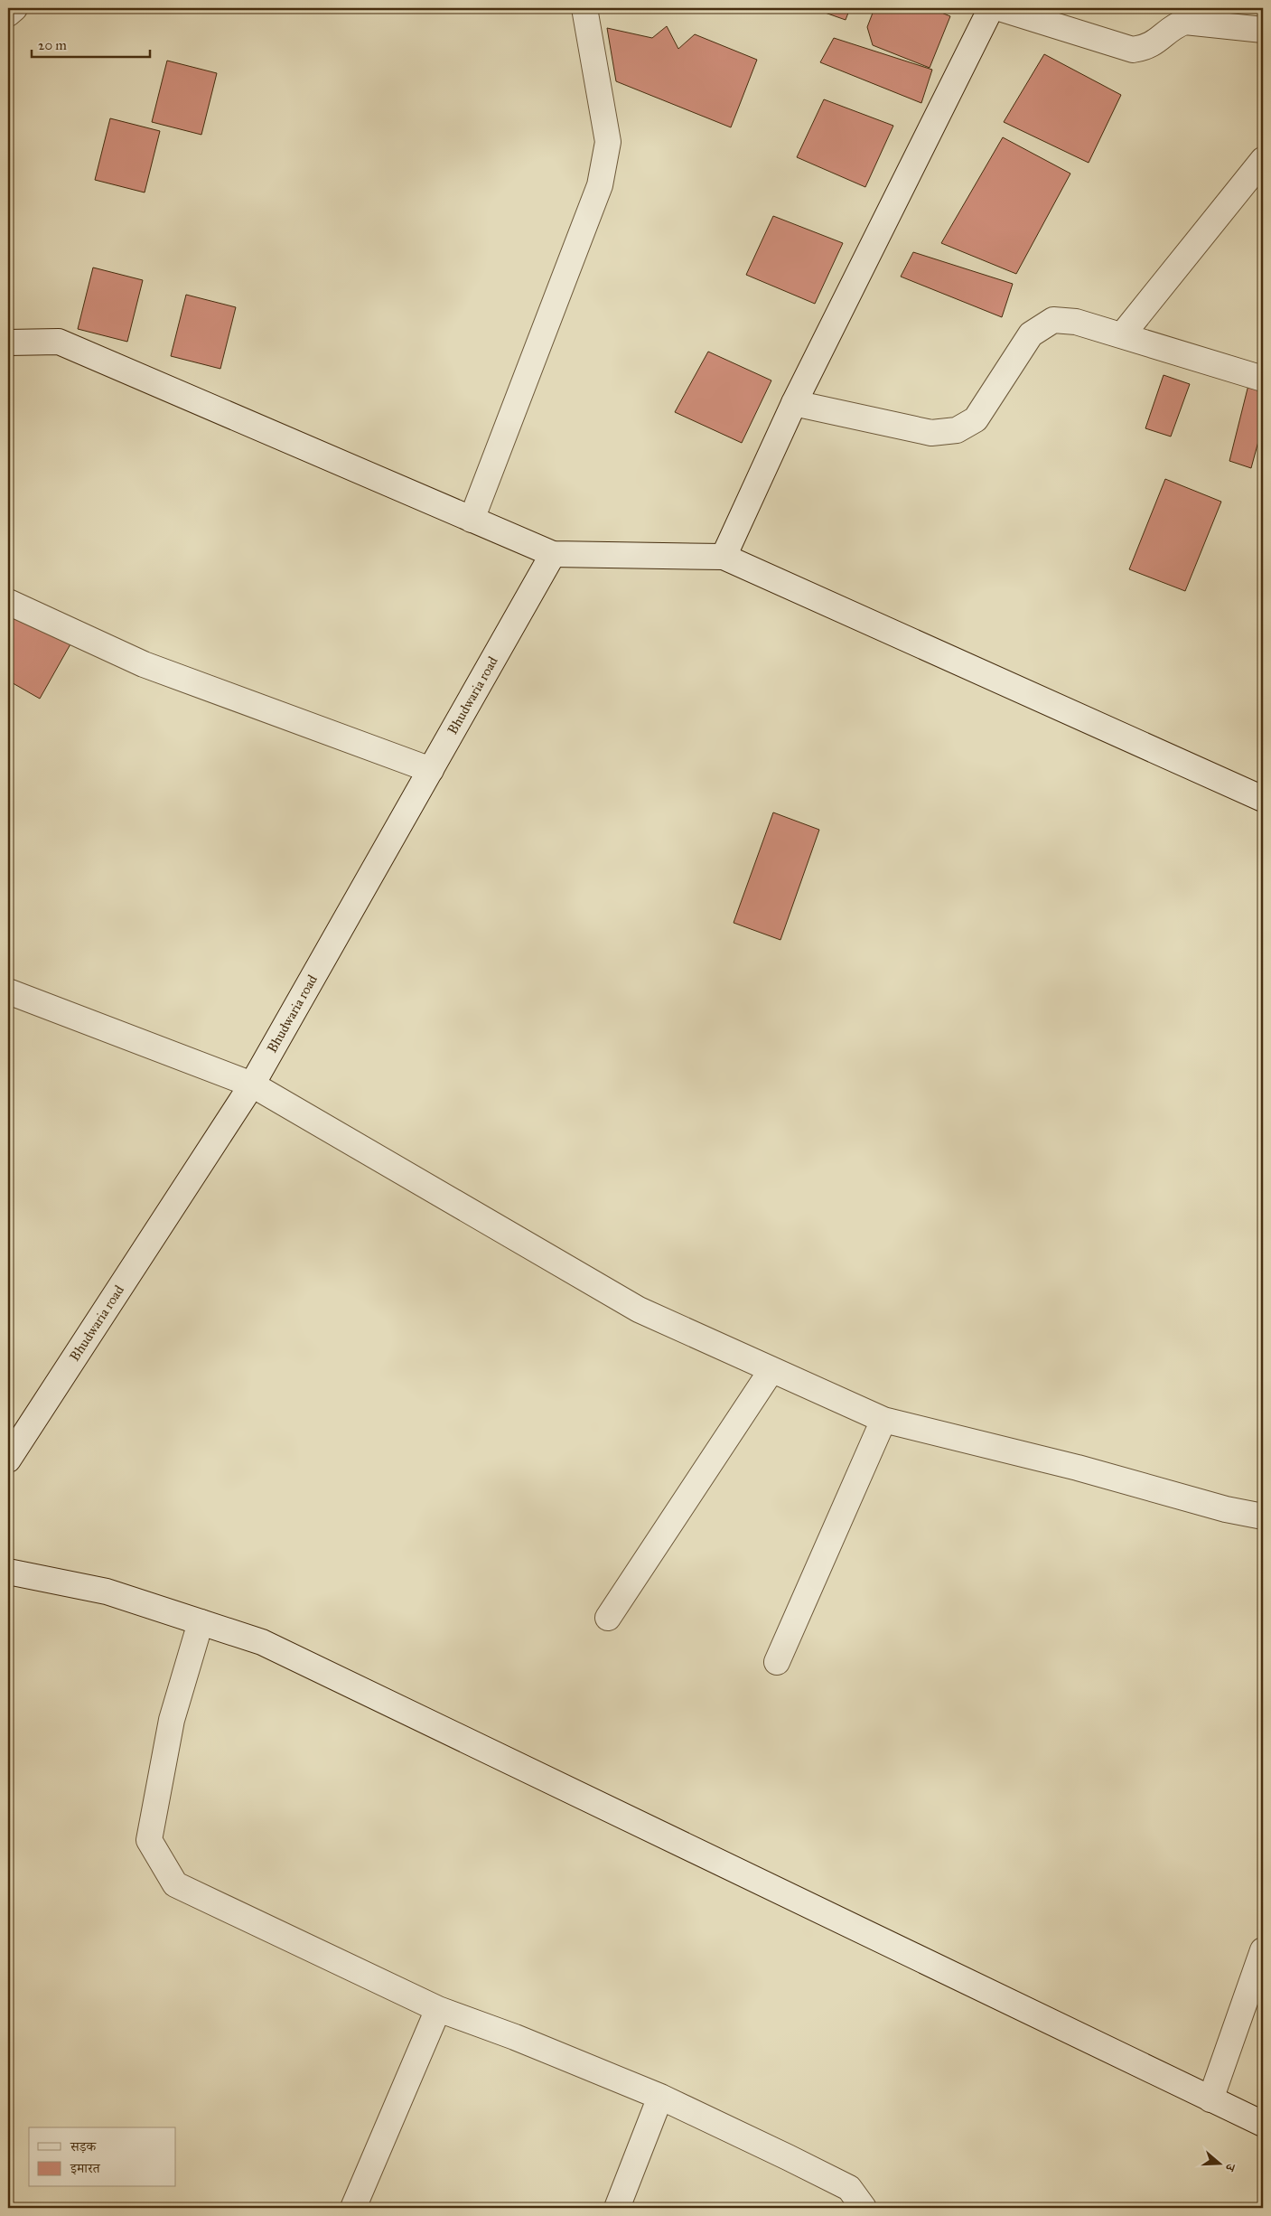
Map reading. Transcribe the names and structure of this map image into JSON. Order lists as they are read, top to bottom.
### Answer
{
  "streets": {
    "street": ["Bhudwaria road"]
  },
  "legend": ["सड़क", "इमारत"],
  "scale_bar": "20 m",
  "north": "right"
}
